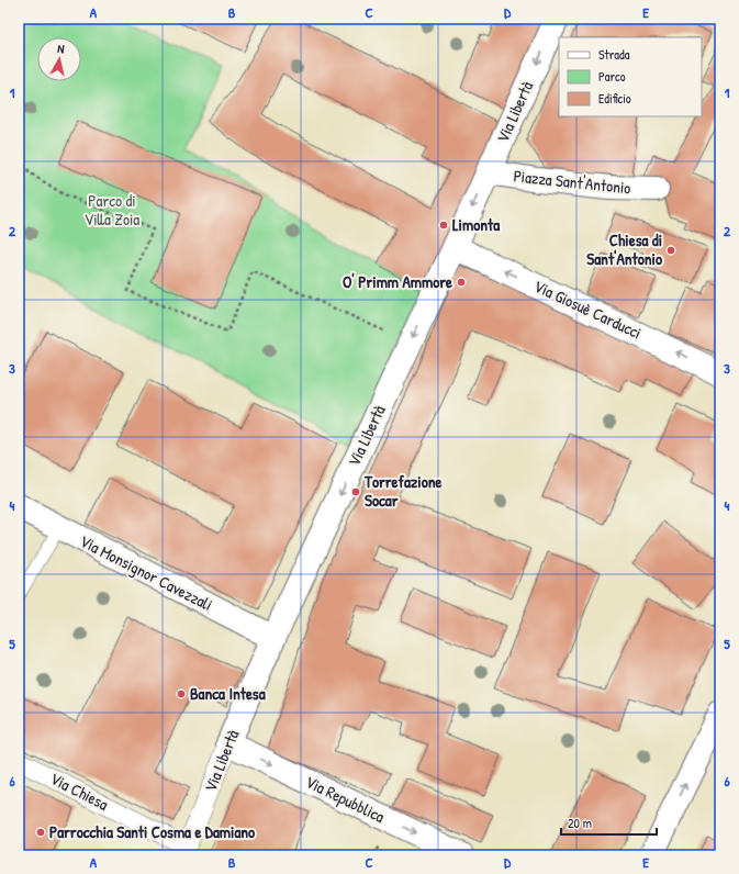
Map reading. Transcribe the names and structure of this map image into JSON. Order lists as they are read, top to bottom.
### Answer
{
  "streets": {
    "street": [
      "Via Libertà",
      "Piazza Sant'Antonio",
      "Via Giosuè Carducci",
      "Via Monsignor Cavezzali",
      "Via Chiesa",
      "Via Repubblica"
    ]
  },
  "crossings": [
    ["Via Libertà", "Piazza Sant'Antonio"],
    ["Via Libertà", "Via Giosuè Carducci"],
    ["Via Libertà", "Via Monsignor Cavezzali"],
    ["Via Libertà", "Via Chiesa"],
    ["Via Libertà", "Via Repubblica"]
  ],
  "one_way": ["Via Libertà", "Via Giosuè Carducci", "Via Repubblica"],
  "parks": ["Parco di Villa Zoia"],
  "places": [
    "Limonta",
    "Chiesa di Sant'Antonio",
    "O' Primm Ammore",
    "Torrefazione Socar",
    "Banca Intesa",
    "Parrocchia Santi Cosma e Damiano"
  ],
  "legend": ["Strada", "Parco", "Edificio"],
  "scale_bar": "20 m",
  "north": "top",
  "grid": {
    "columns": [
      "A",
      "B",
      "C",
      "D",
      "E"
    ],
    "rows": [
      "1",
      "2",
      "3",
      "4",
      "5",
      "6"
    ]
  }
}
